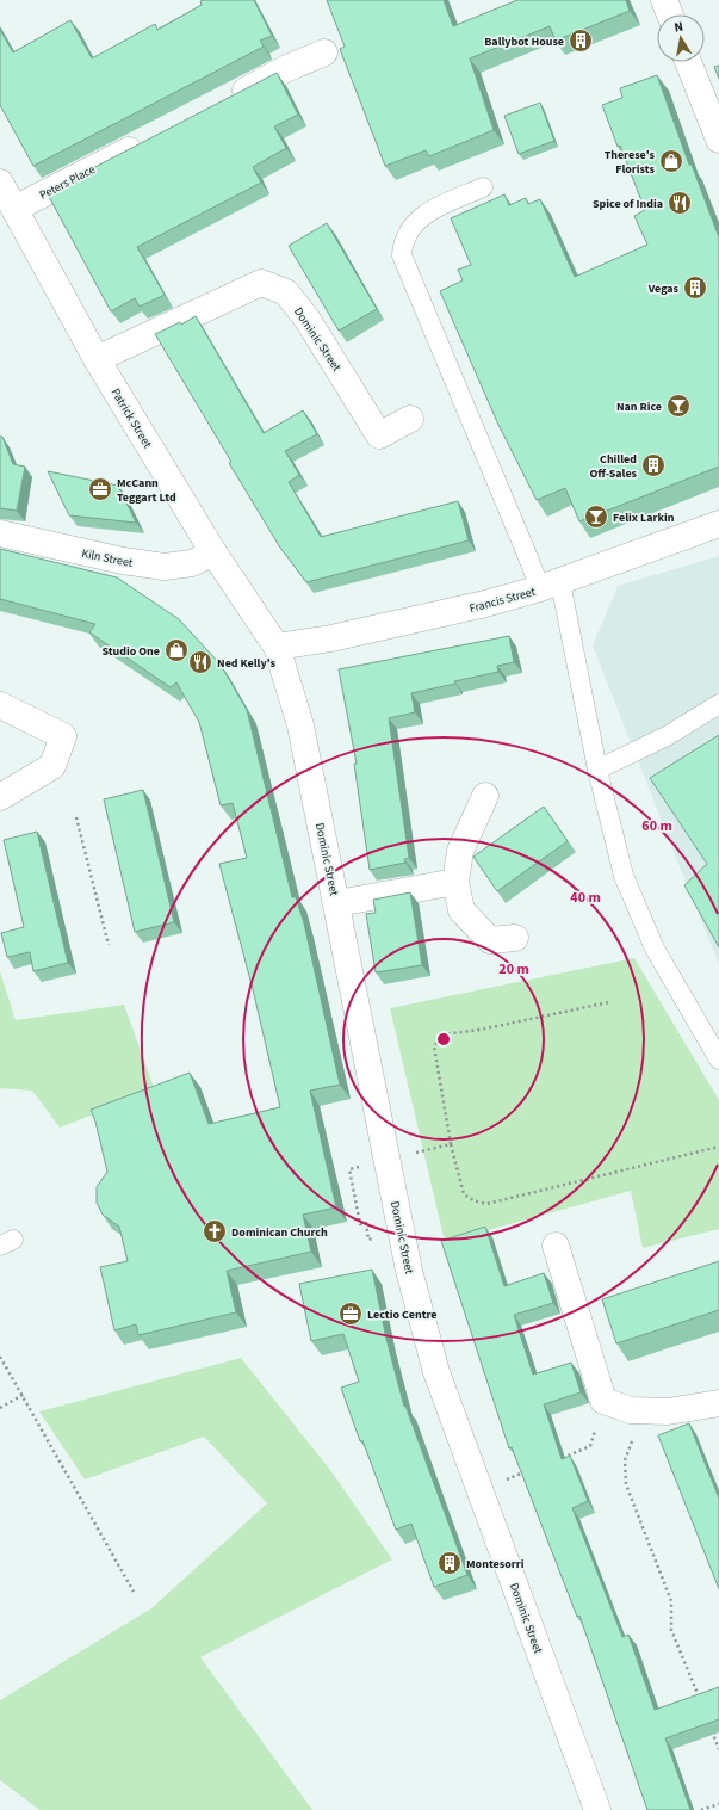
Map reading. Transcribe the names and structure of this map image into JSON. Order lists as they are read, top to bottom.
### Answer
{
  "streets": {
    "street": [
      "Peters Place",
      "Dominic Street",
      "Patrick Street",
      "Kiln Street",
      "Francis Street"
    ]
  },
  "crossings": [
    ["Peters Place", "Patrick Street"],
    ["Dominic Street", "Patrick Street"],
    ["Dominic Street", "Francis Street"],
    ["Patrick Street", "Kiln Street"],
    ["Patrick Street", "Francis Street"]
  ],
  "places": {
    "building": [
      "Ballybot House",
      "Vegas",
      "Chilled Off-Sales",
      "Montesorri"
    ],
    "shop": ["Therese's Florists", "Studio One"],
    "restaurant": ["Spice of India", "Ned Kelly's"],
    "bar": ["Nan Rice", "Felix Larkin"],
    "office": ["McCann Teggart Ltd", "Lectio Centre"],
    "church": ["Dominican Church"]
  },
  "north": "top",
  "rings": ["60 m", "40 m", "20 m"]
}
